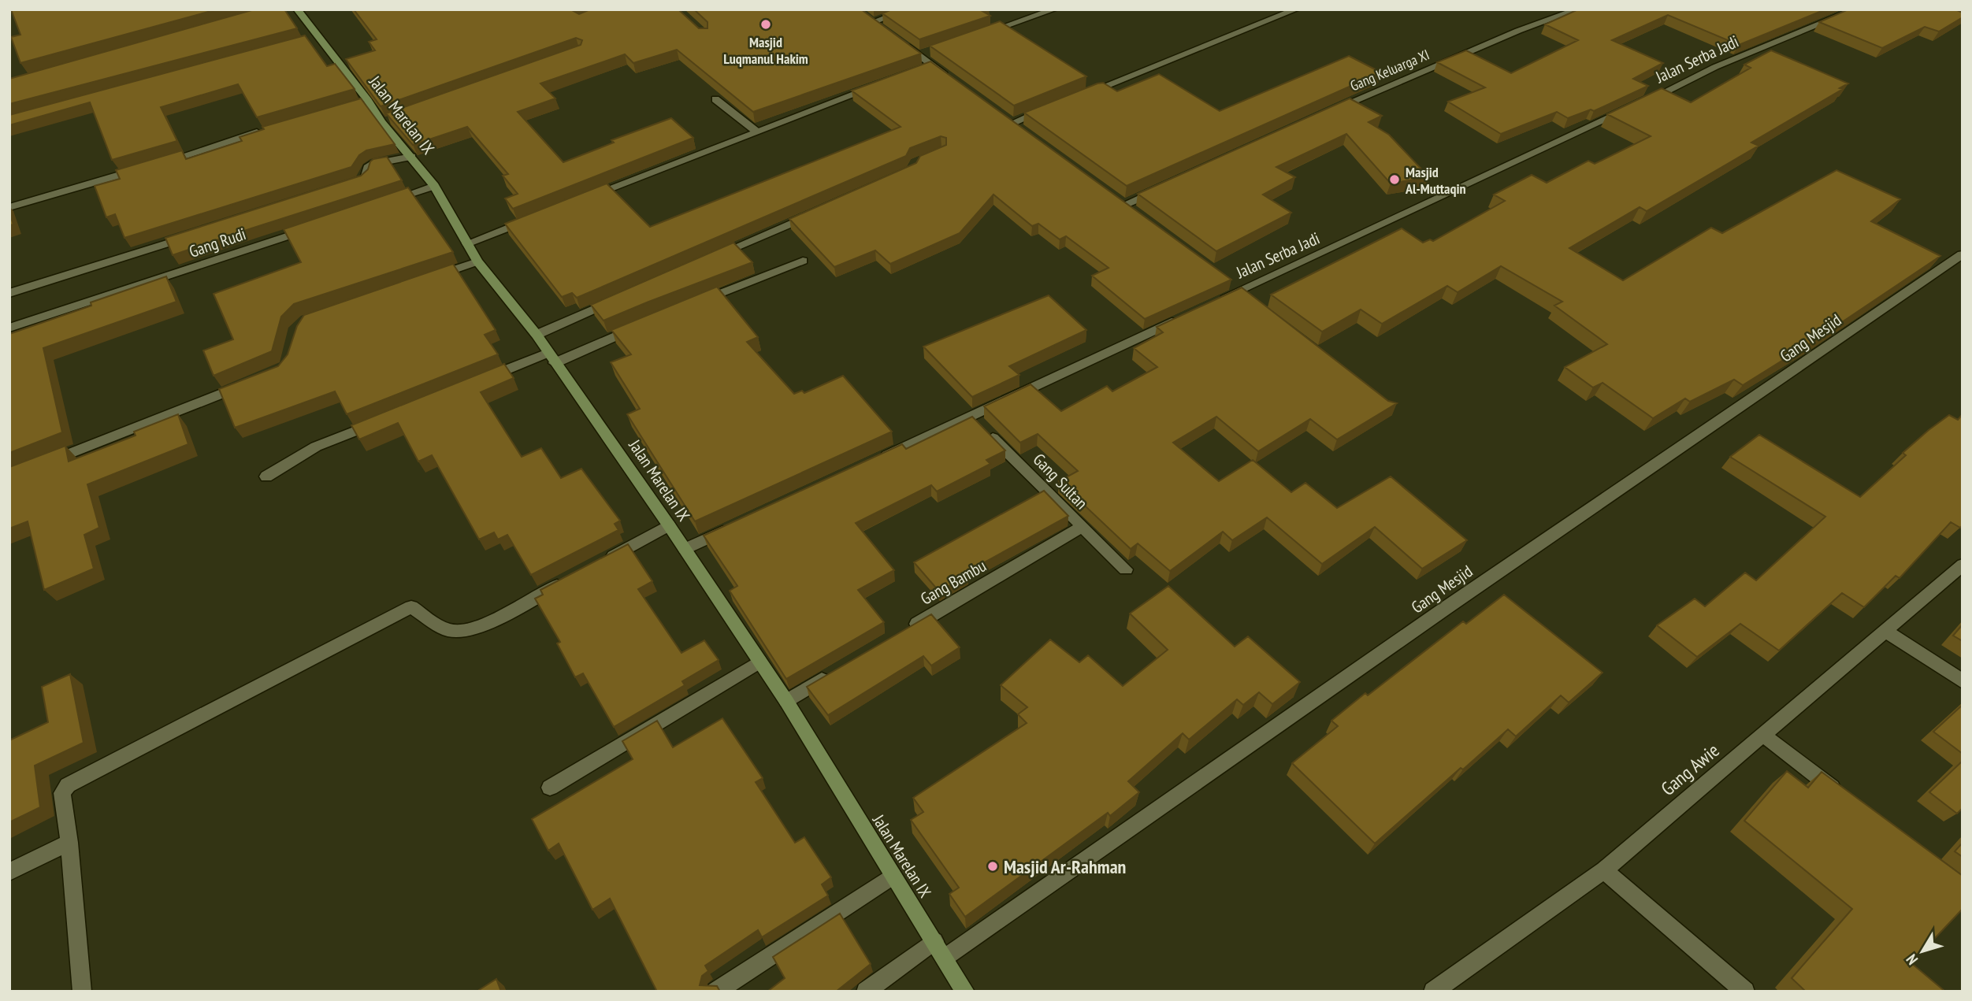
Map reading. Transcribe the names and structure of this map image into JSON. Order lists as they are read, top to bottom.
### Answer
{
  "streets": {
    "main road": ["Jalan Marelan IX"],
    "street": [
      "Jalan Serba Jadi",
      "Gang Keluarga XI",
      "Gang Rudi",
      "Gang Mesjid",
      "Gang Sultan",
      "Gang Bambu",
      "Gang Awie"
    ]
  },
  "crossings": [
    ["Jalan Marelan IX", "Gang Mesjid"],
    ["Gang Sultan", "Gang Bambu"]
  ],
  "places": ["Masjid Luqmanul Hakim", "Masjid Al-Muttaqin", "Masjid Ar-Rahman"],
  "north": "bottom left"
}
